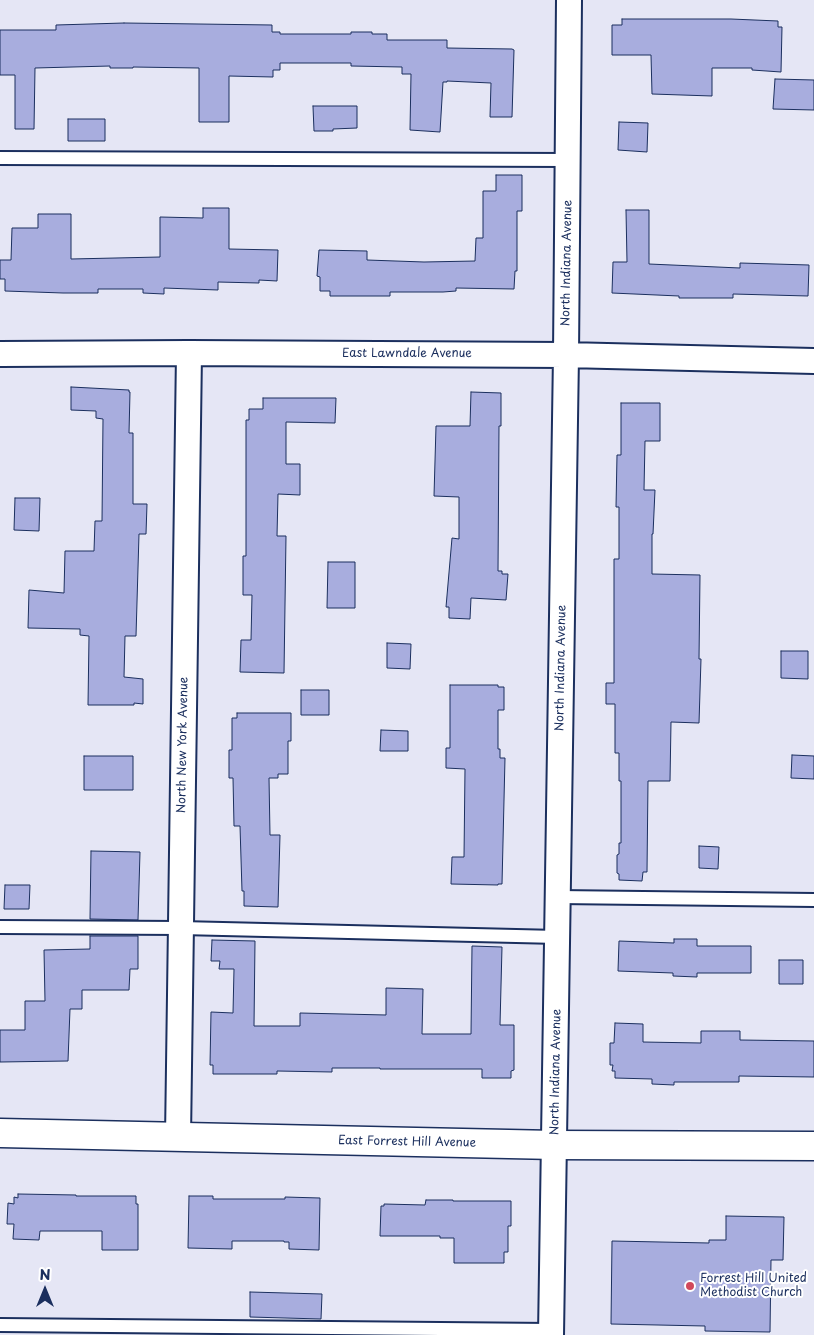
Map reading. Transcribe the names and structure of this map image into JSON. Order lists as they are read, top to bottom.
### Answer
{
  "streets": {
    "main road": ["East Forrest Hill Avenue"],
    "street": ["North Indiana Avenue", "East Lawndale Avenue", "North New York Avenue"]
  },
  "crossings": [
    ["North Indiana Avenue", "East Lawndale Avenue"],
    ["North Indiana Avenue", "East Forrest Hill Avenue"],
    ["East Lawndale Avenue", "North New York Avenue"],
    ["North New York Avenue", "East Forrest Hill Avenue"]
  ],
  "places": ["Forrest Hill United Methodist Church"],
  "north": "top"
}
